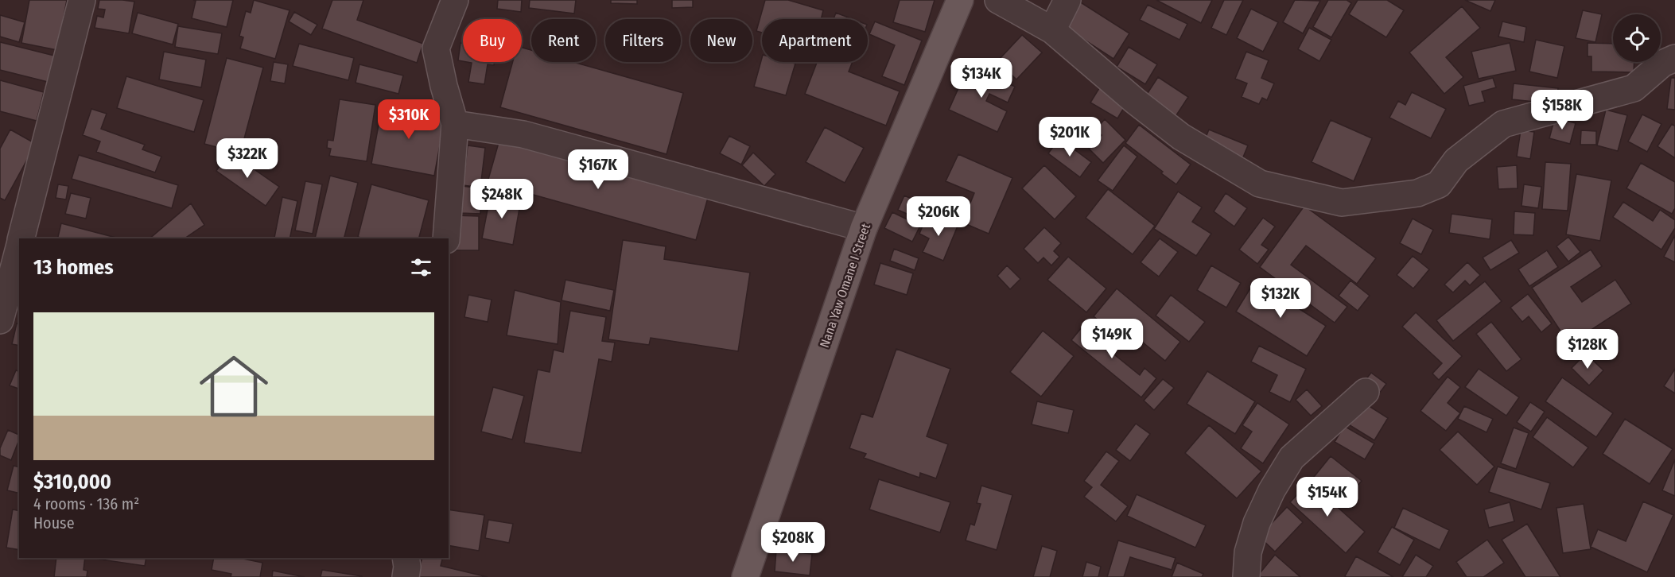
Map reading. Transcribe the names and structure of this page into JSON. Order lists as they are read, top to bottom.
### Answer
{
  "streets": {
    "main road": ["Nana Yaw Omane I Street"]
  },
  "page": {
    "chip": [
      "Buy",
      "Rent",
      "Filters",
      "New",
      "Apartment"
    ],
    "price": [
      "$134K",
      "$158K",
      "$310K",
      "$201K",
      "$322K",
      "$167K",
      "$248K",
      "$206K",
      "$132K",
      "$149K",
      "$128K",
      "$154K",
      "$208K"
    ],
    "heading": "13 homes",
    "list": [
      {
        "name": "$310,000",
        "note": "4 rooms · 136 m² · House"
      }
    ]
  }
}
